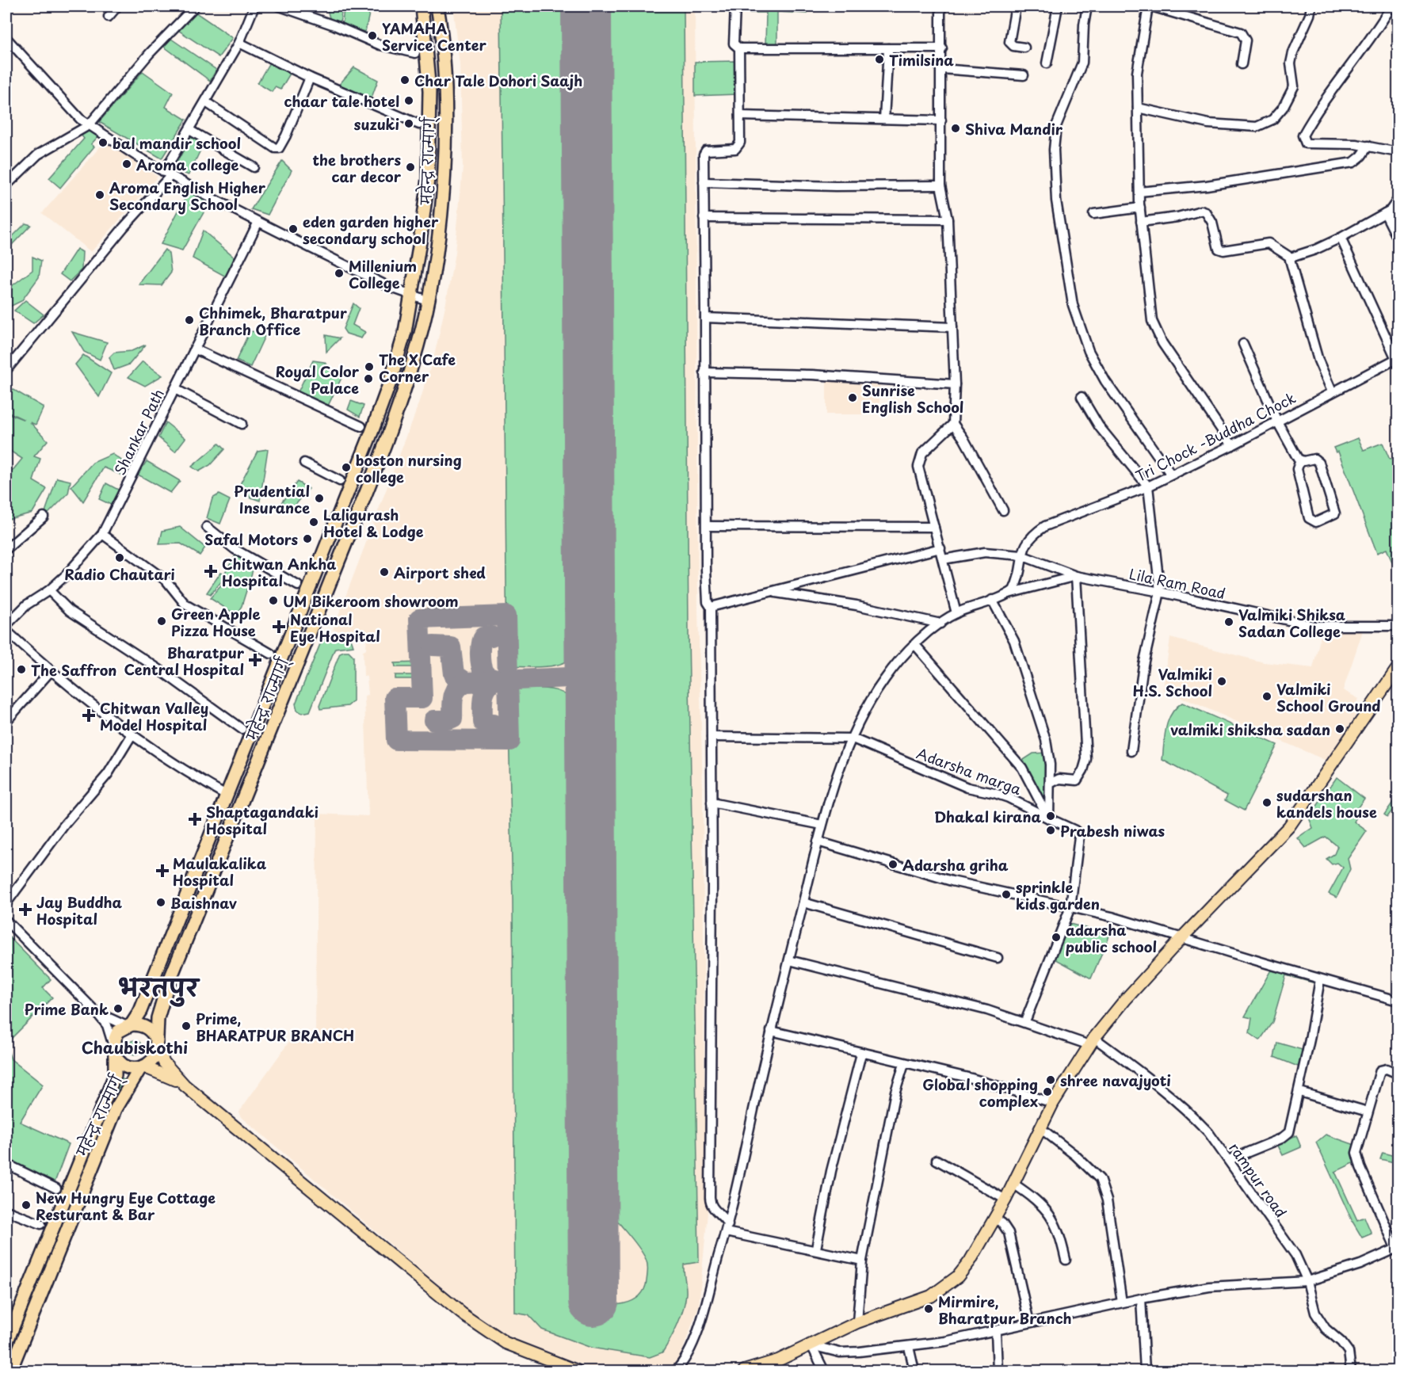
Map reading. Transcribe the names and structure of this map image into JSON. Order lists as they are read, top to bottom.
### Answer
{
  "streets": {
    "highway": ["महेन्द्र राज्मार्ग्"],
    "street": [
      "Shankar Path",
      "Tri Chock -Buddha Chock",
      "Lila Ram Road",
      "Adarsha marga",
      "rampur road"
    ]
  },
  "crossings": [
    ["Lila Ram Road", "Adarsha marga"],
    ["Lila Ram Road", "rampur road"]
  ],
  "districts": ["भरतपुर", "Chaubiskothi"],
  "places": {
    "other": [
      "YAMAHA Service Center",
      "Timilsina",
      "Char Tale Dohori Saajh",
      "chaar tale hotel",
      "suzuki",
      "Shiva Mandir",
      "bal mandir school",
      "Aroma college",
      "the brothers car decor",
      "Aroma English Higher Secondary School",
      "eden garden higher secondary school",
      "Millenium College",
      "Chhimek, Bharatpur Branch Office",
      "The X Cafe Corner",
      "Royal Color Palace",
      "Sunrise English School",
      "boston nursing college",
      "Prudential Insurance",
      "Laligurash Hotel & Lodge",
      "Safal Motors",
      "Radio Chautari",
      "Airport shed",
      "UM Bikeroom showroom",
      "Green Apple Pizza House",
      "Valmiki Shiksa Sadan College",
      "The Saffron",
      "Valmiki H.S. School",
      "Valmiki School Ground",
      "valmiki shiksha sadan",
      "sudarshan kandels house",
      "Dhakal kirana",
      "Prabesh niwas",
      "Adarsha griha",
      "sprinkle kids garden",
      "Baishnav",
      "adarsha public school",
      "Prime Bank",
      "Prime, BHARATPUR BRANCH",
      "shree navajyoti",
      "Global shopping complex",
      "New Hungry Eye Cottage Resturant & Bar",
      "Mirmire, Bharatpur Branch"
    ],
    "health": [
      "Chitwan Ankha Hospital",
      "National Eye Hospital",
      "Bharatpur Central Hospital",
      "Chitwan Valley Model Hospital",
      "Shaptagandaki Hospital",
      "Maulakalika Hospital",
      "Jay Buddha Hospital"
    ]
  }
}
